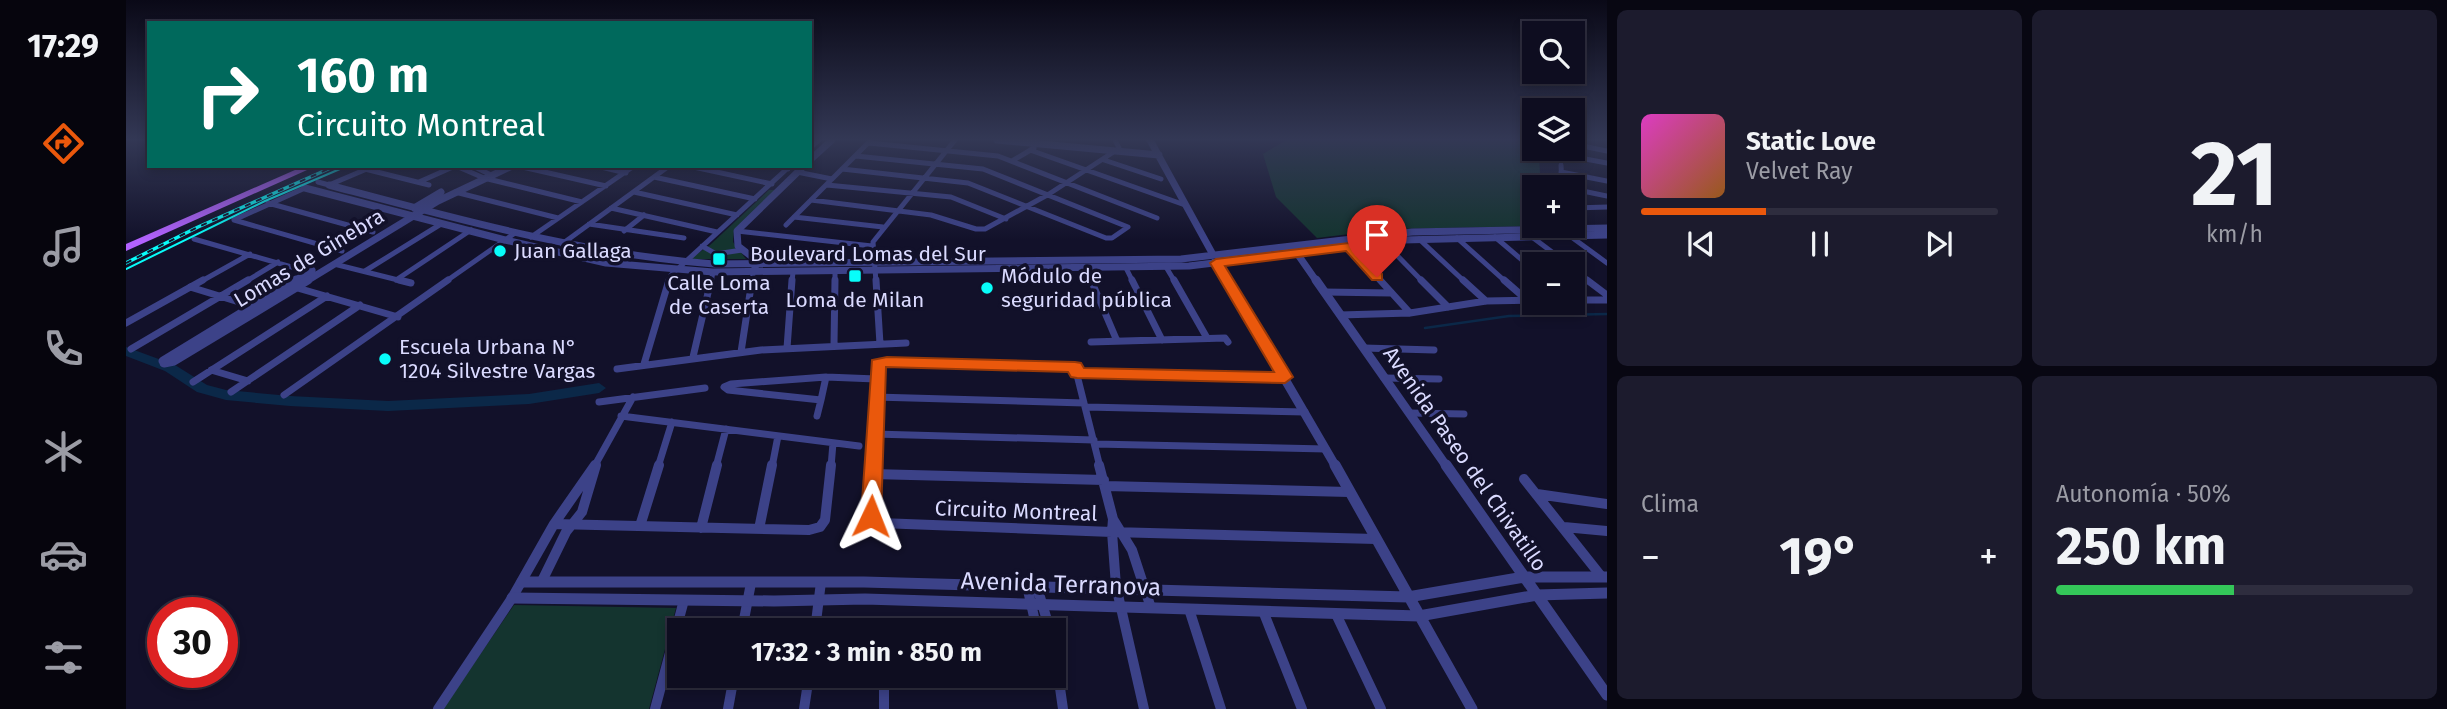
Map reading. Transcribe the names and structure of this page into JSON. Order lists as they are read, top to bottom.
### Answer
{
  "streets": {
    "street": [
      "Boulevard Lomas del Sur",
      "Lomas de Ginebra",
      "Avenida Paseo del Chivatillo",
      "Circuito Montreal",
      "Avenida Terranova"
    ]
  },
  "crossings": [
    ["Boulevard Lomas del Sur", "Lomas de Ginebra"],
    ["Boulevard Lomas del Sur", "Avenida Paseo del Chivatillo"],
    ["Avenida Paseo del Chivatillo", "Avenida Terranova"],
    ["Circuito Montreal", "Avenida Terranova"]
  ],
  "places": {
    "other": ["Juan Gallaga", "Módulo de seguridad pública", "Escuela Urbana N° 1204 Silvestre Vargas"],
    "transit": ["Calle Loma de Caserta", "Loma de Milan"]
  },
  "page": {
    "tabs": "17:29",
    "tile": [
      ["21", "km/h"],
      "Clima",
      ["Autonomía · 50%", "250 km"]
    ],
    "map_buttons": ["+", "−"],
    "turn": ["160 m", "Circuito Montreal"],
    "song": ["Static Love", "Velvet Ray"],
    "heat": ["−", "19°", "+"],
    "limit": "30",
    "trip": "17:32 · 3 min · 850 m"
  }
}
